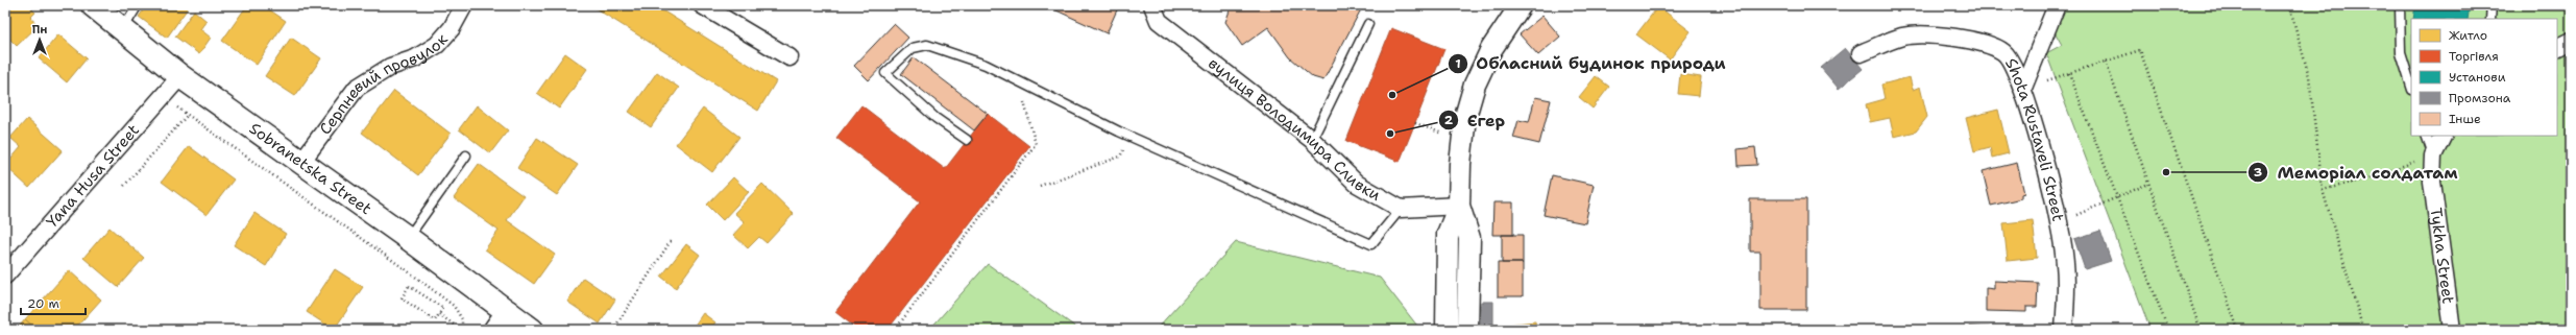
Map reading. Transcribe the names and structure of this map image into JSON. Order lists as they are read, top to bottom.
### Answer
{
  "streets": {
    "main road": ["Sobranetska Street"],
    "street": [
      "Серпневий провулок",
      "вулиця Володимира Сливки",
      "Shota Rustaveli Street",
      "Yana Husa Street",
      "Tykha Street"
    ]
  },
  "crossings": [
    ["Серпневий провулок", "Sobranetska Street"],
    ["Sobranetska Street", "Yana Husa Street"]
  ],
  "places": ["Обласний будинок природи", "Єгер", "Меморіал солдатам"],
  "legend": [
    "Житло",
    "Торгівля",
    "Установи",
    "Промзона",
    "Інше"
  ],
  "scale_bar": "20 m",
  "north": "top"
}
